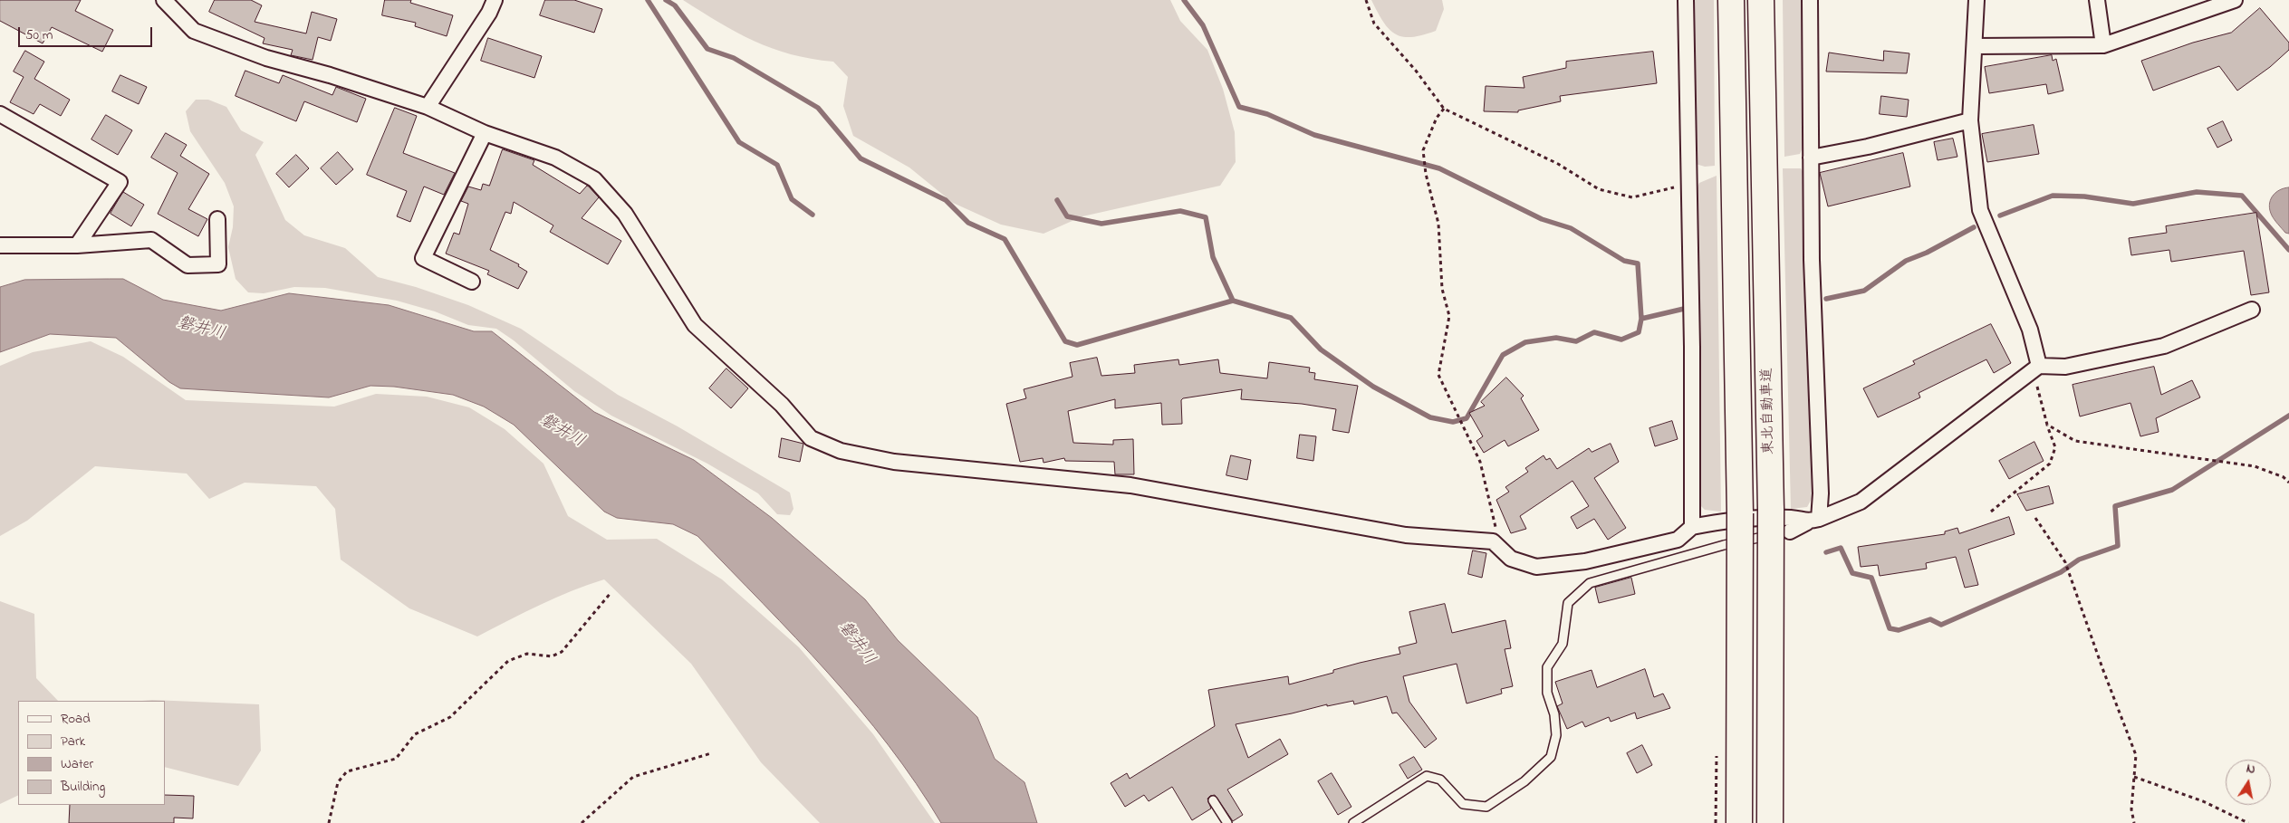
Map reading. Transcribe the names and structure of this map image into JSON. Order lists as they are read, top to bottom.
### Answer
{
  "streets": {
    "highway": ["東北自動車道"]
  },
  "water": ["磐井川"],
  "legend": [
    "Road",
    "Park",
    "Water",
    "Building"
  ],
  "scale_bar": "50 m",
  "north": "top"
}
